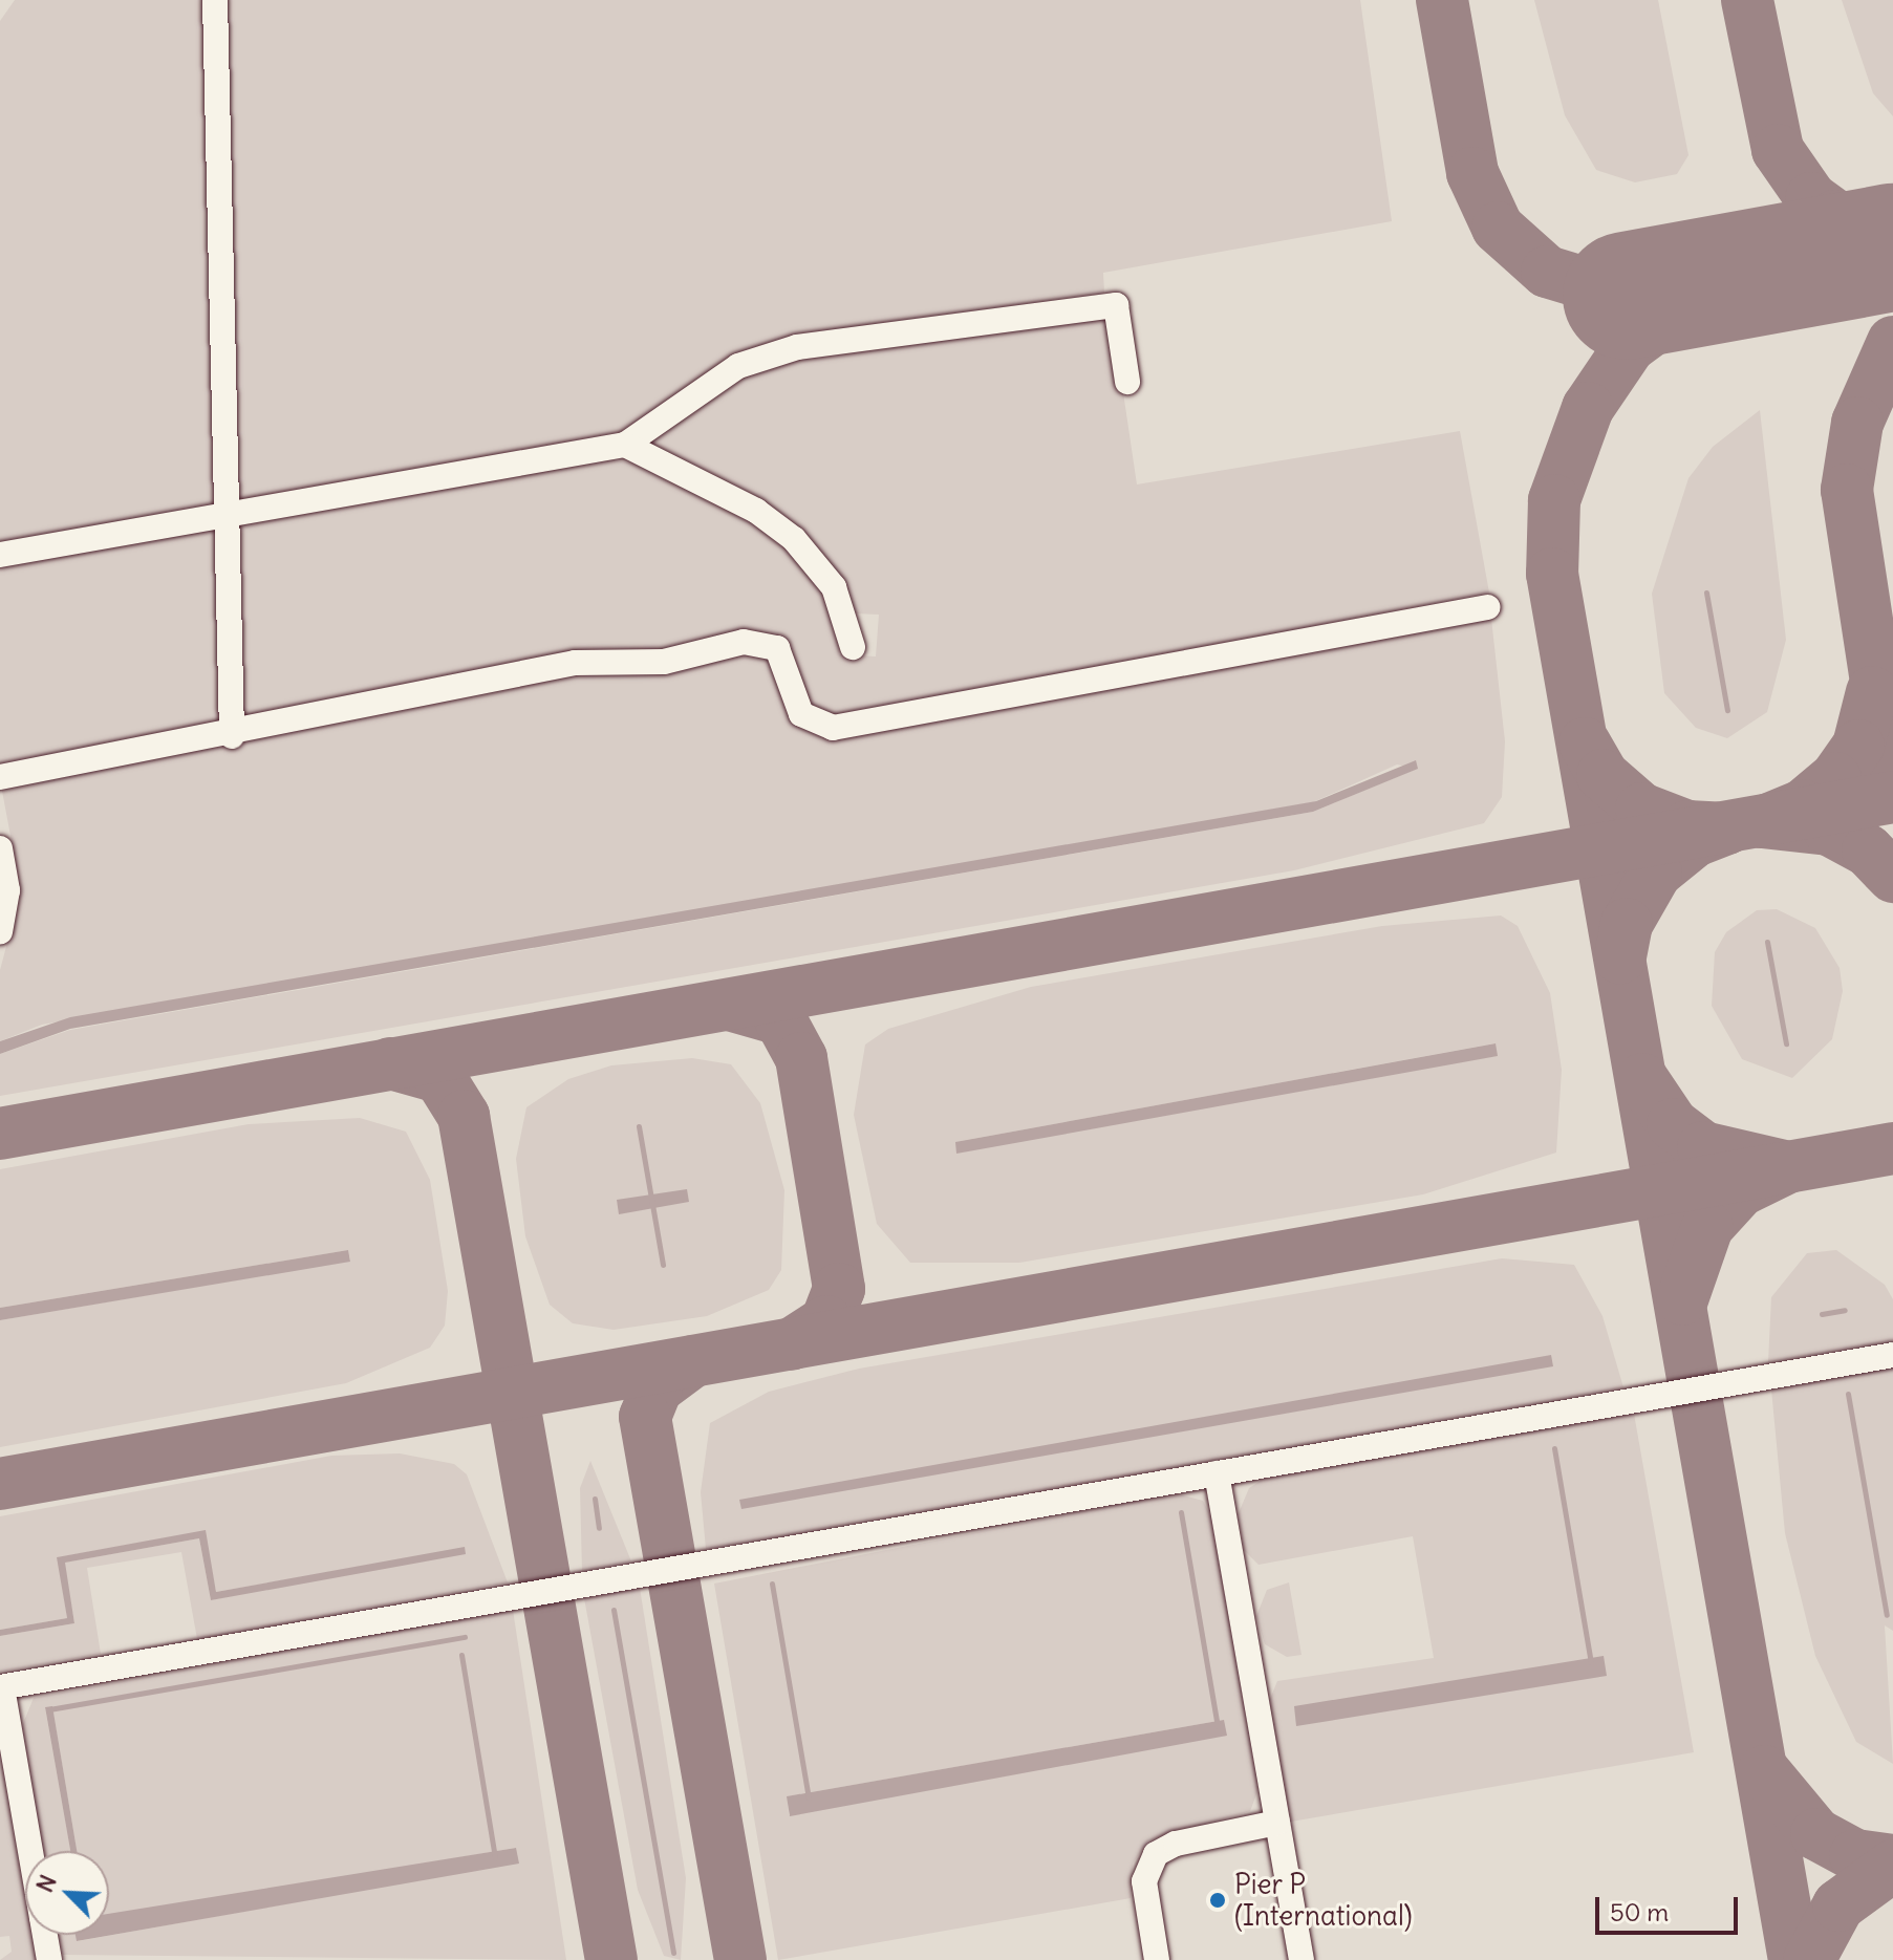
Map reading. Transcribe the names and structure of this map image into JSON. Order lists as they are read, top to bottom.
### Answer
{
  "places": ["Pier P (International)"],
  "scale_bar": "50 m",
  "north": "top left"
}
